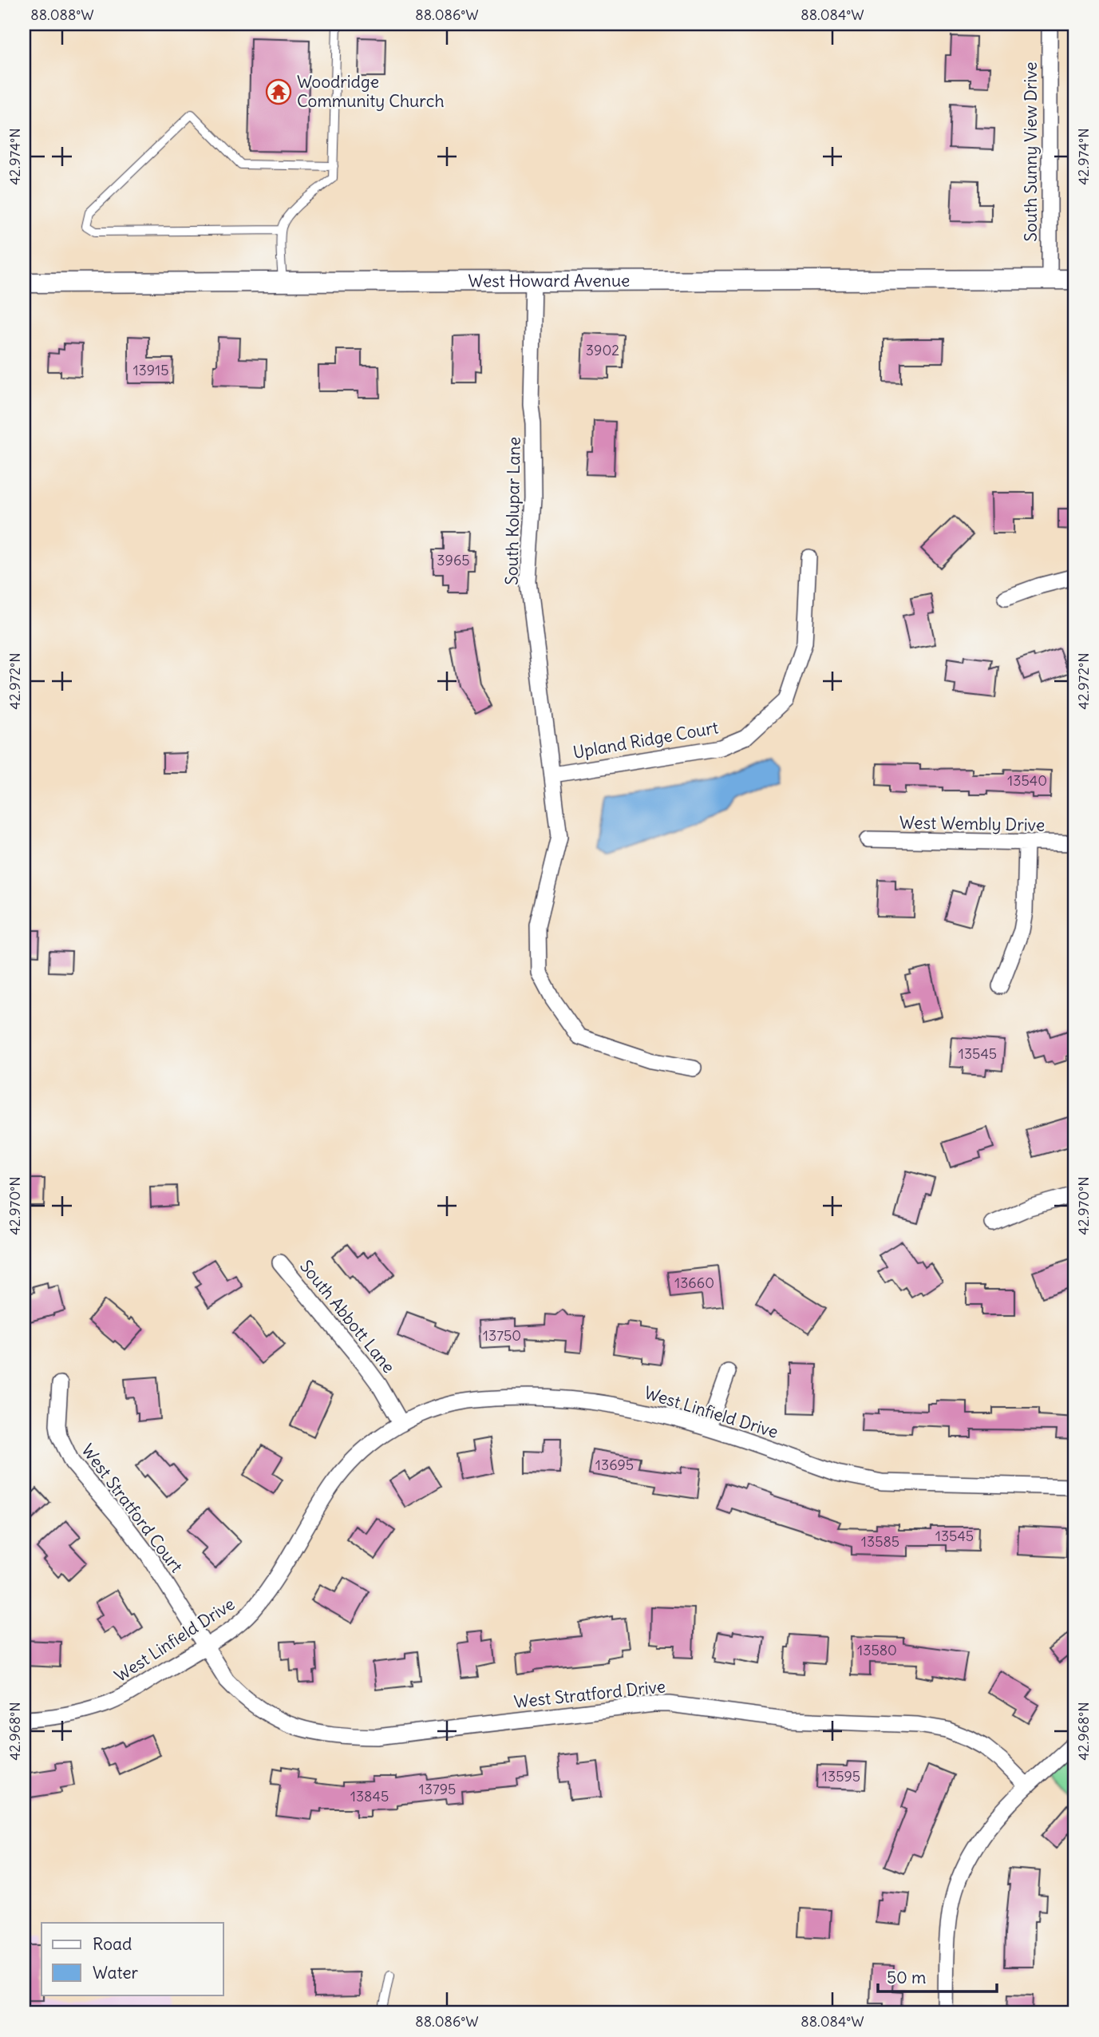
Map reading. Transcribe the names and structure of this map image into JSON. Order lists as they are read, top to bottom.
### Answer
{
  "streets": {
    "street": [
      "South Sunny View Drive",
      "West Howard Avenue",
      "South Kolupar Lane",
      "Upland Ridge Court",
      "West Wembly Drive",
      "South Abbott Lane",
      "West Linfield Drive",
      "West Stratford Court",
      "West Stratford Drive"
    ]
  },
  "crossings": [
    ["South Sunny View Drive", "West Howard Avenue"],
    ["West Howard Avenue", "South Kolupar Lane"],
    ["South Kolupar Lane", "Upland Ridge Court"],
    ["South Abbott Lane", "West Linfield Drive"],
    ["West Linfield Drive", "West Stratford Court"],
    ["West Linfield Drive", "West Stratford Drive"],
    ["West Stratford Court", "West Stratford Drive"]
  ],
  "places": {
    "temple": ["Woodridge Community Church"]
  },
  "house_numbers": [
    "3902",
    "13915",
    "3965",
    "13540",
    "13545",
    "13660",
    "13750",
    "13695",
    "13545",
    "13585",
    "13580",
    "13595",
    "13795",
    "13845"
  ],
  "legend": ["Road", "Water"],
  "scale_bar": "50 m",
  "coordinates": [
    "88.088°W",
    "88.086°W",
    "88.084°W",
    "42.974°N",
    "42.972°N",
    "42.970°N",
    "42.968°N"
  ]
}
